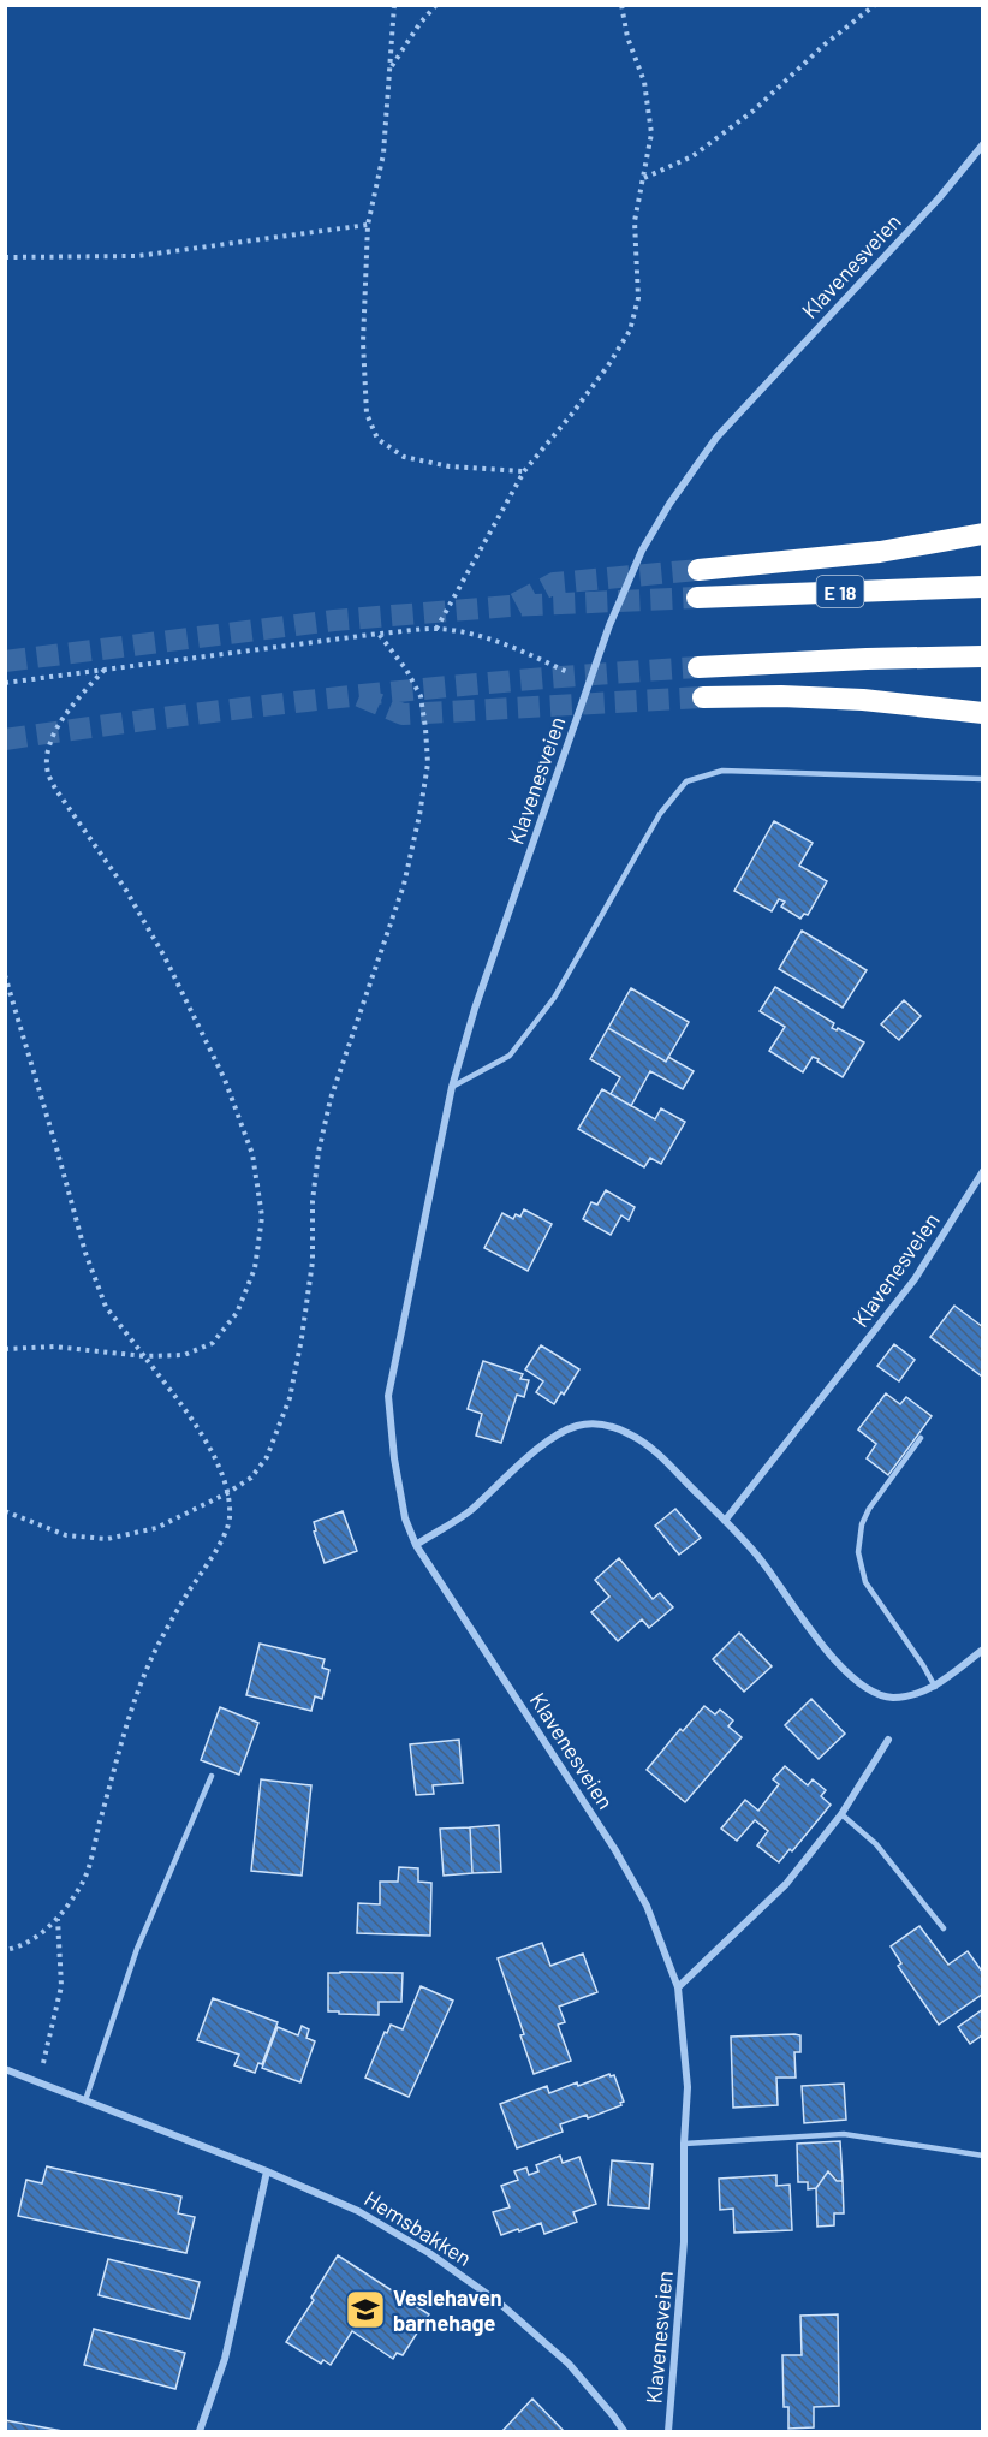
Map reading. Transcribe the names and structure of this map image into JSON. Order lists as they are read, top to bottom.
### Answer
{
  "streets": {
    "highway": ["E 18"],
    "street": ["Klavenesveien", "Hemsbakken"]
  },
  "places": {
    "school or university": ["Veslehaven barnehage"]
  }
}
